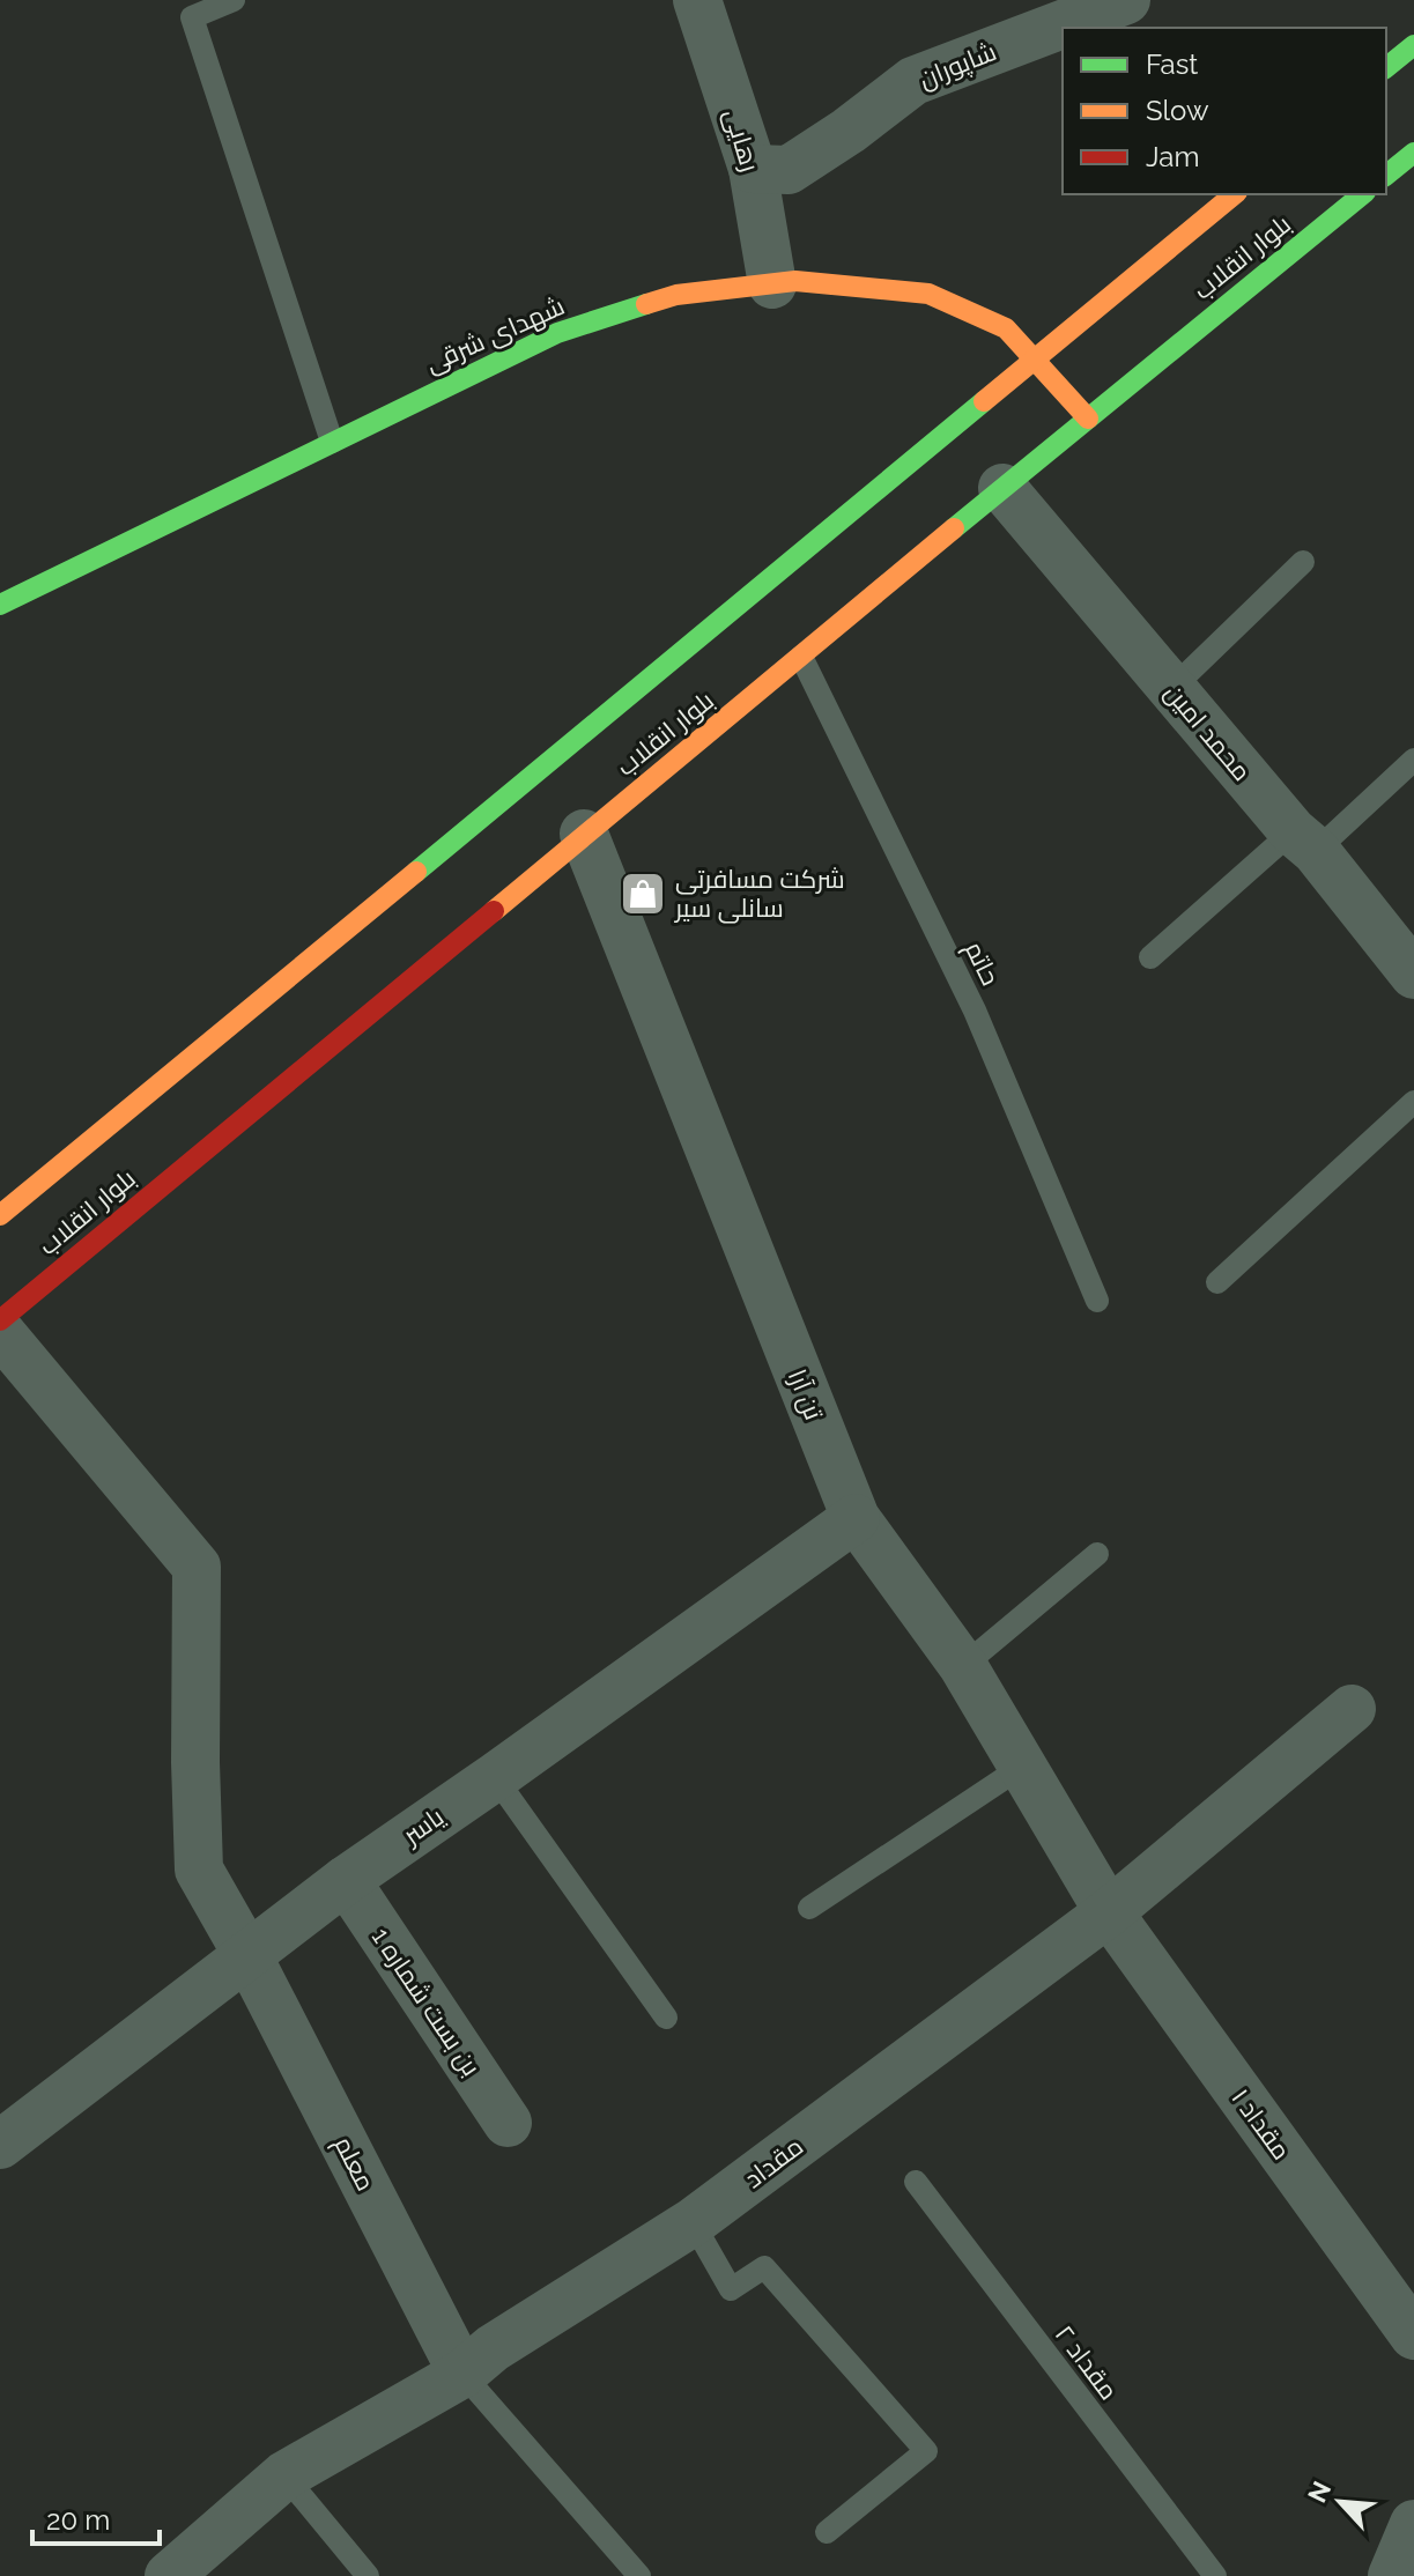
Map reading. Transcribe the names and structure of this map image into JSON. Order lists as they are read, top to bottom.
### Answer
{
  "streets": {
    "main road": ["بلوار انقلاب", "شهدای شرقی"],
    "street": [
      "شاپوران",
      "رهایی",
      "محمد امین",
      "تن آرا",
      "یاسر",
      "بن بست شماره 1",
      "مقداد ۱",
      "مقداد",
      "معلم"
    ],
    "lane": ["حاتم", "مقداد ۲"]
  },
  "crossings": [
    ["شاپوران", "رهایی"],
    ["رهایی", "شهدای شرقی"],
    ["بلوار انقلاب", "شهدای شرقی"],
    ["بلوار انقلاب", "محمد امین"],
    ["بلوار انقلاب", "حاتم"],
    ["بلوار انقلاب", "تن آرا"],
    ["تن آرا", "یاسر"],
    ["تن آرا", "مقداد ۱"],
    ["تن آرا", "مقداد"],
    ["یاسر", "بن بست شماره 1"],
    ["یاسر", "معلم"],
    ["مقداد ۱", "مقداد"],
    ["مقداد", "معلم"]
  ],
  "places": {
    "shop": ["شرکت مسافرتی سانلی سیر"]
  },
  "legend": ["Fast", "Slow", "Jam"],
  "scale_bar": "20 m",
  "north": "top left"
}
